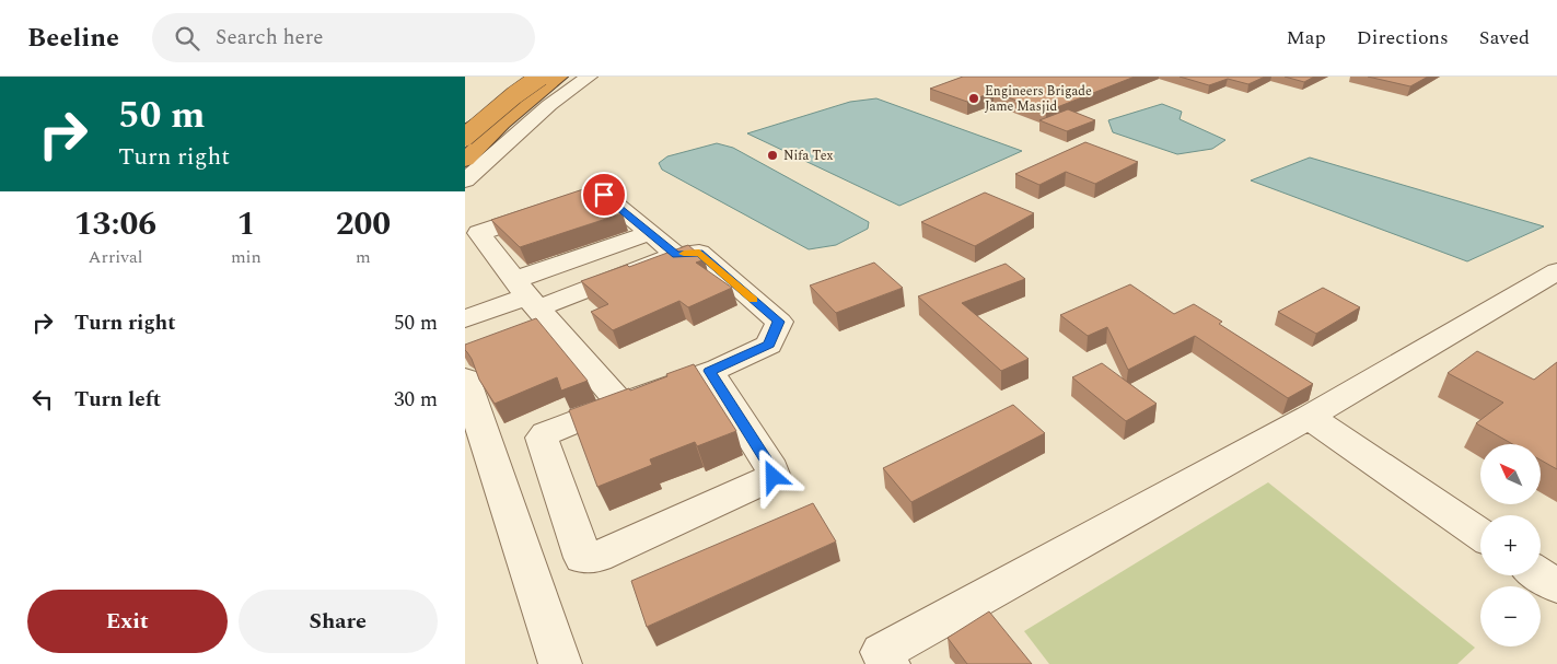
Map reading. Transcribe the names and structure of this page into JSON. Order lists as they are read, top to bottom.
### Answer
{
  "places": ["Engineers Brigade Jame Masjid", "Nifa Tex"],
  "north": "top left",
  "page": {
    "header": "Beeline",
    "search": "Search here",
    "nav": ["Map", "Directions", "Saved"],
    "turn": ["50 m", "Turn right"],
    "eta": [
      "13:06",
      "Arrival",
      "1",
      "min",
      "200",
      "m"
    ],
    "list": [
      {
        "name": "Turn right",
        "value": "50 m"
      },
      {
        "name": "Turn left",
        "value": "30 m"
      }
    ],
    "map_buttons": ["+", "−"],
    "buttons": ["Exit", "Share"]
  }
}
